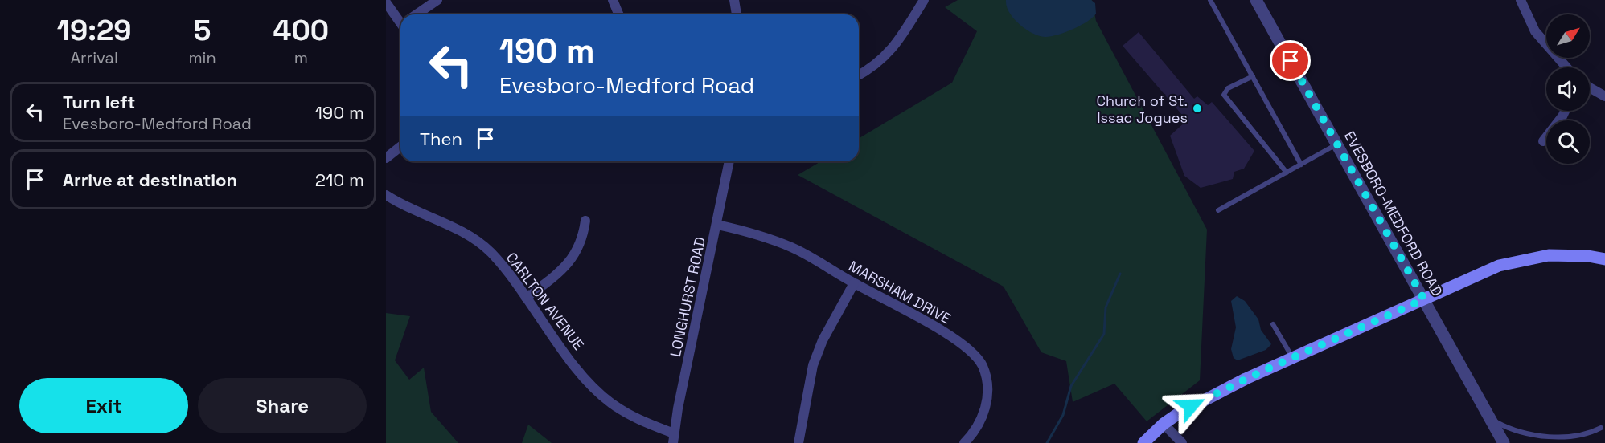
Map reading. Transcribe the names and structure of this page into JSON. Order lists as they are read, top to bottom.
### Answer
{
  "streets": {
    "street": [
      "EVESBORO-MEDFORD ROAD",
      "MARSHAM DRIVE",
      "LONGHURST ROAD",
      "CARLTON AVENUE"
    ]
  },
  "crossings": [
    ["MARSHAM DRIVE", "LONGHURST ROAD"],
    ["LONGHURST ROAD", "CARLTON AVENUE"]
  ],
  "places": ["Church of St. Issac Jogues"],
  "north": "top right",
  "page": {
    "eta": [
      "19:29",
      "Arrival",
      "5",
      "min",
      "400",
      "m"
    ],
    "turn": ["190 m", "Evesboro-Medford Road"],
    "list": [
      {
        "name": "Turn left",
        "note": "Evesboro-Medford Road",
        "value": "190 m"
      },
      {
        "name": "Arrive at destination",
        "value": "210 m"
      }
    ],
    "then": "Then",
    "buttons": ["Exit", "Share"]
  }
}
